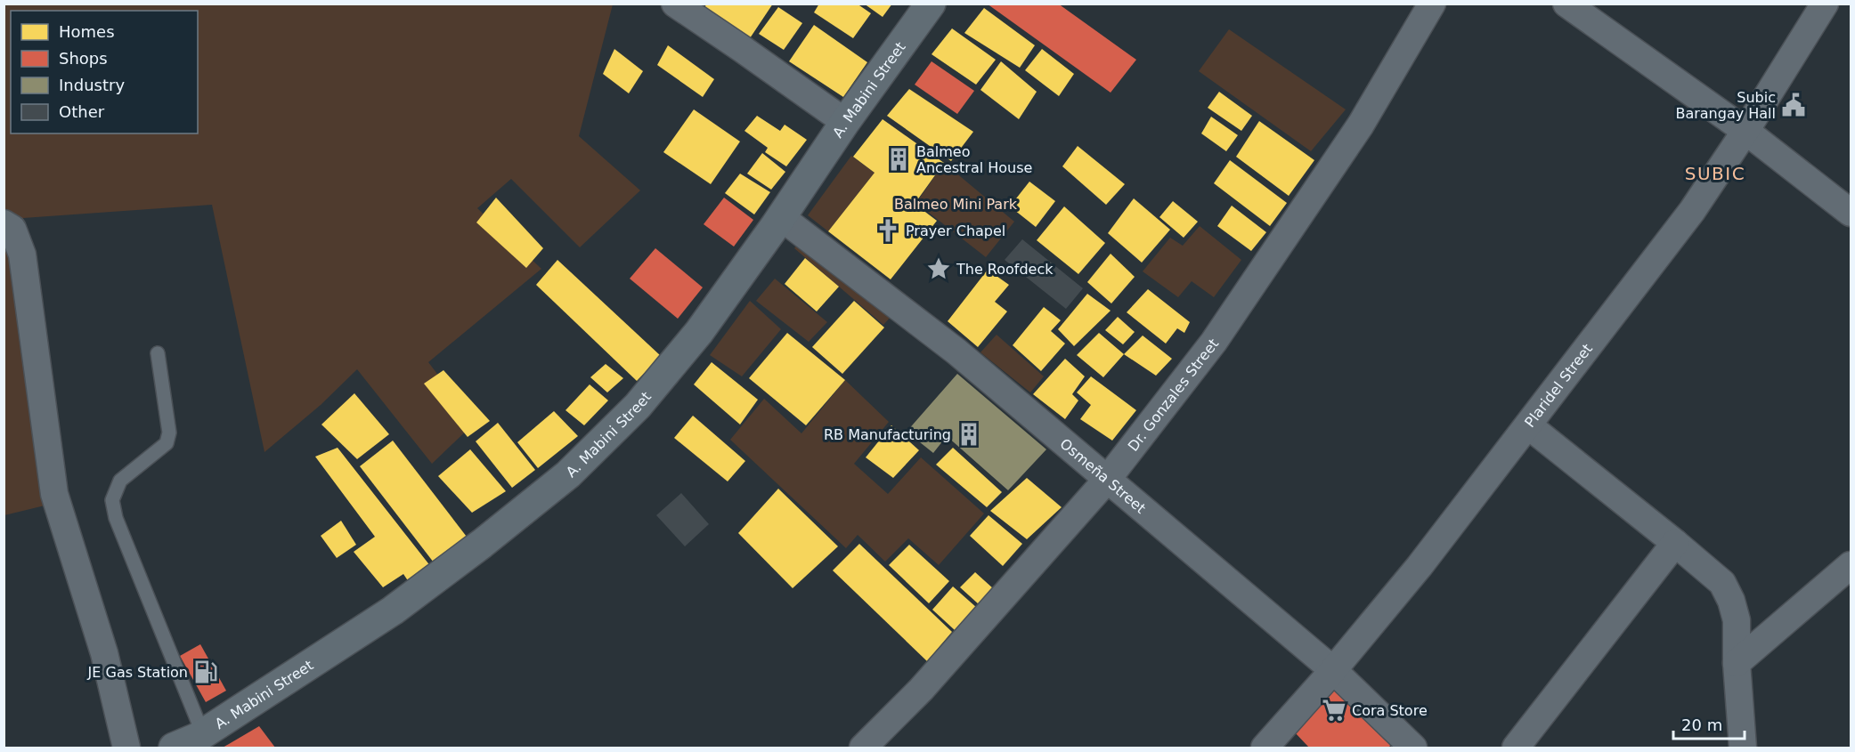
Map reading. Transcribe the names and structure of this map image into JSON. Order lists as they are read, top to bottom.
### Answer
{
  "streets": {
    "main road": ["A. Mabini Street"],
    "street": ["Plaridel Street", "Dr. Gonzales Street", "Osmeña Street"]
  },
  "crossings": [
    ["A. Mabini Street", "Osmeña Street"],
    ["Plaridel Street", "Osmeña Street"],
    ["Dr. Gonzales Street", "Osmeña Street"]
  ],
  "districts": ["SUBIC"],
  "parks": ["Balmeo Mini Park"],
  "places": {
    "public building": ["Subic Barangay Hall"],
    "building": ["Balmeo Ancestral House", "RB Manufacturing"],
    "church": ["Prayer Chapel"],
    "place": ["The Roofdeck"],
    "fuel station": ["JE Gas Station"],
    "supermarket": ["Cora Store"]
  },
  "legend": [
    "Homes",
    "Shops",
    "Industry",
    "Other"
  ],
  "scale_bar": "20 m"
}
